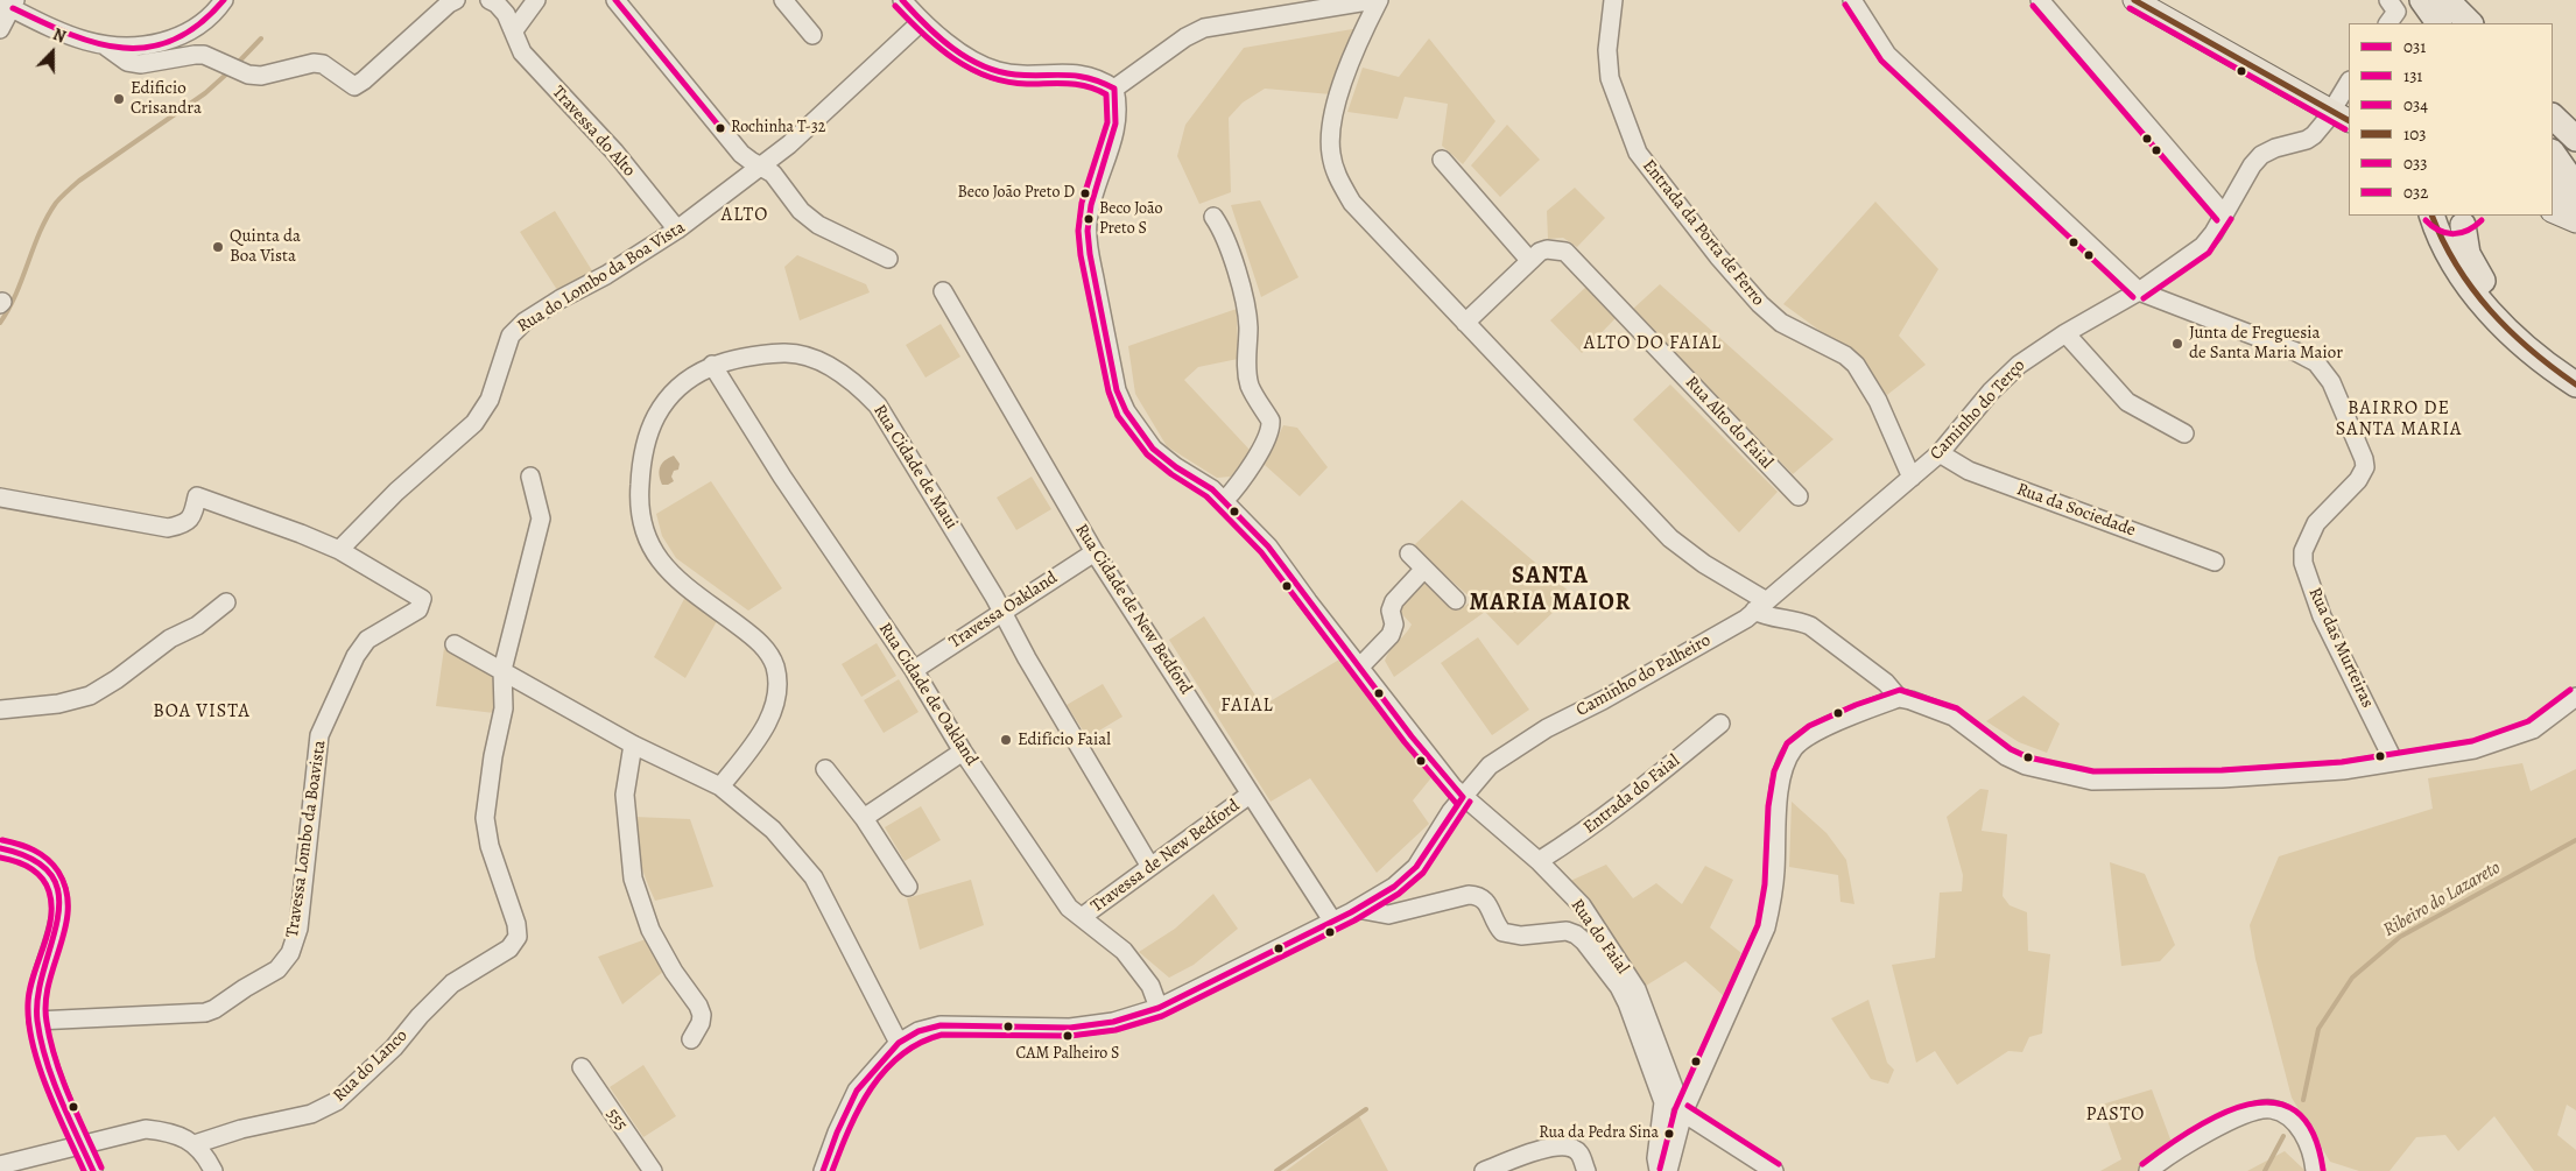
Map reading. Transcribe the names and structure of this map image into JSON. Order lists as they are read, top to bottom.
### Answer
{
  "streets": {
    "street": [
      "Travessa do Alto",
      "Entrada da Porta de Ferro",
      "Rua do Lombo da Boa Vista",
      "Caminho do Terço",
      "Rua Alto do Faial",
      "Rua Cidade de Maui",
      "Rua da Sociedade",
      "Rua Cidade de New Bedford",
      "Travessa Oakland",
      "Rua das Murteiras",
      "Caminho do Palheiro",
      "Rua Cidade de Oakland",
      "Entrada do Faial",
      "Travessa Lombo da Boavista",
      "Travessa de New Bedford",
      "Rua do Faial",
      "Rua do Lanco",
      "555"
    ]
  },
  "crossings": [
    ["Travessa do Alto", "Rua do Lombo da Boa Vista"],
    ["Entrada da Porta de Ferro", "Caminho do Terço"],
    ["Rua do Lombo da Boa Vista", "Travessa Lombo da Boavista"],
    ["Caminho do Terço", "Rua da Sociedade"],
    ["Caminho do Terço", "Rua das Murteiras"],
    ["Caminho do Terço", "Caminho do Palheiro"],
    ["Rua Cidade de Maui", "Travessa Oakland"],
    ["Rua Cidade de Maui", "Rua Cidade de Oakland"],
    ["Rua Cidade de Maui", "Travessa de New Bedford"],
    ["Rua Cidade de New Bedford", "Travessa Oakland"],
    ["Rua Cidade de New Bedford", "Caminho do Palheiro"],
    ["Rua Cidade de New Bedford", "Travessa de New Bedford"],
    ["Travessa Oakland", "Rua Cidade de Oakland"],
    ["Caminho do Palheiro", "Rua Cidade de Oakland"],
    ["Caminho do Palheiro", "Rua do Faial"],
    ["Rua Cidade de Oakland", "Travessa de New Bedford"],
    ["Entrada do Faial", "Rua do Faial"]
  ],
  "districts": [
    "ALTO",
    "ALTO DO FAIAL",
    "BAIRRO DE SANTA MARIA",
    "SANTA MARIA MAIOR",
    "FAIAL",
    "BOA VISTA",
    "PASTO"
  ],
  "water": ["Ribeiro do Lazareto"],
  "places": [
    "Edificio Crisandra",
    "Rochinha T-32",
    "Beco João Preto D",
    "Beco João Preto S",
    "Quinta da Boa Vista",
    "Junta de Freguesia de Santa Maria Maior",
    "Edifício Faial",
    "CAM Palheiro S",
    "Rua da Pedra Sina"
  ],
  "lines": [
    "transit line 031",
    "transit line 103",
    "transit line 032",
    "transit line 033",
    "transit line 131",
    "transit line 034"
  ],
  "legend": [
    "031",
    "131",
    "034",
    "103",
    "033",
    "032"
  ],
  "north": "top"
}
